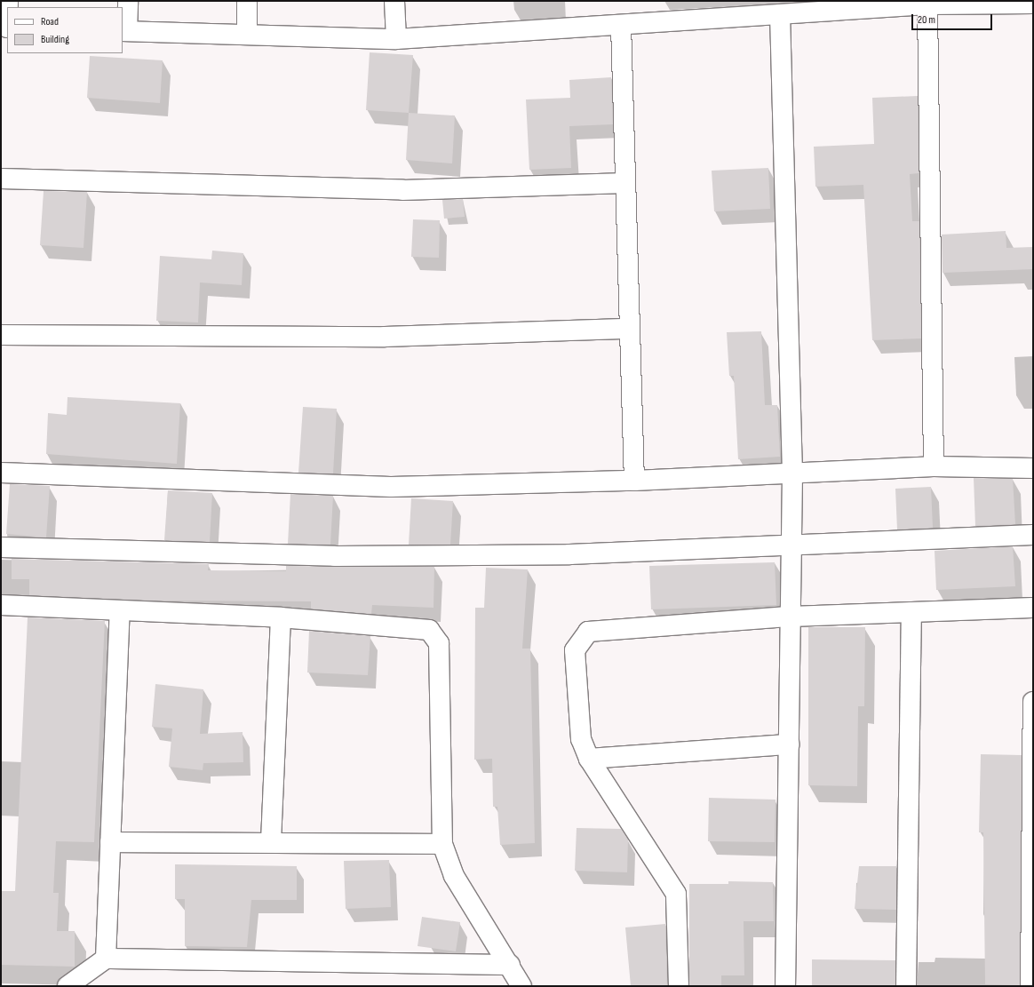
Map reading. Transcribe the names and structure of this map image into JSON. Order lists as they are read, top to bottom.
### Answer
{
  "legend": ["Road", "Building"],
  "scale_bar": "20 m"
}
